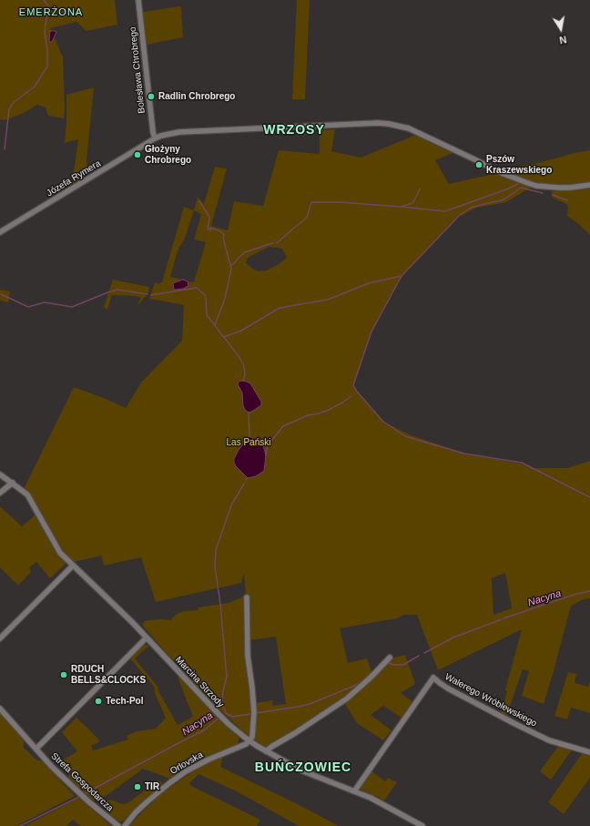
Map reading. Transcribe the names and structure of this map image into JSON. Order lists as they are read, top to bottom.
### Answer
{
  "streets": {
    "street": [
      "Bolesława Chrobrego",
      "Józefa Rymera",
      "Marcina Strzody",
      "Walerego Wróblewskiego",
      "Orlovska",
      "Strefa Gospodarcza"
    ]
  },
  "crossings": [
    ["Bolesława Chrobrego", "Józefa Rymera"],
    ["Marcina Strzody", "Walerego Wróblewskiego"],
    ["Marcina Strzody", "Orlovska"]
  ],
  "districts": ["EMERŻONA", "WRZOSY", "BUŃCZOWIEC"],
  "water": ["Nacyna"],
  "parks": ["Las Pański"],
  "places": [
    "Radlin Chrobrego",
    "Głożyny Chrobrego",
    "Pszów Kraszewskiego",
    "RDUCH BELLS&CLOCKS",
    "Tech-Pol",
    "TIR"
  ],
  "north": "bottom"
}
